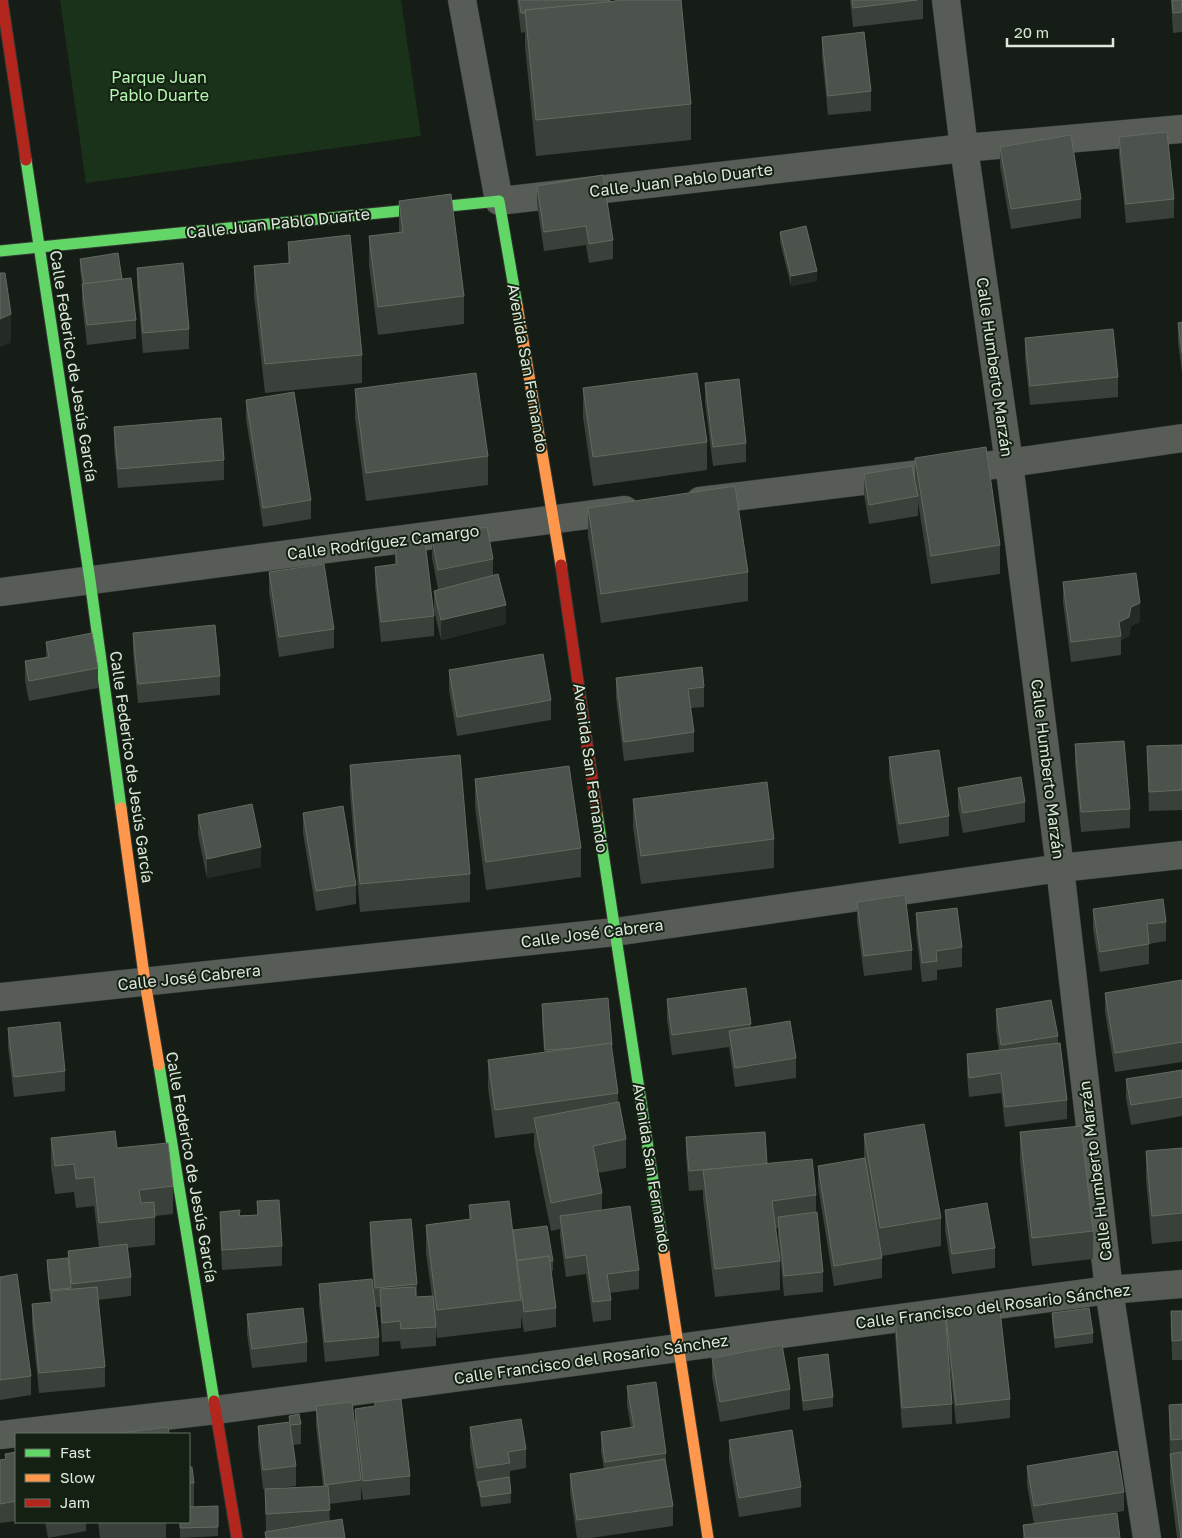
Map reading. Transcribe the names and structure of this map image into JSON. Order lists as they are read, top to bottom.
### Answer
{
  "streets": {
    "street": [
      "Calle Juan Pablo Duarte",
      "Calle Federico de Jesús García",
      "Calle Humberto Marzán",
      "Avenida San Fernando",
      "Calle Rodríguez Camargo",
      "Calle José Cabrera",
      "Calle Francisco del Rosario Sánchez"
    ]
  },
  "crossings": [
    ["Calle Juan Pablo Duarte", "Calle Federico de Jesús García"],
    ["Calle Juan Pablo Duarte", "Calle Humberto Marzán"],
    ["Calle Juan Pablo Duarte", "Avenida San Fernando"],
    ["Calle Federico de Jesús García", "Calle Rodríguez Camargo"],
    ["Calle Federico de Jesús García", "Calle José Cabrera"],
    ["Calle Federico de Jesús García", "Calle Francisco del Rosario Sánchez"],
    ["Calle Humberto Marzán", "Calle Rodríguez Camargo"],
    ["Calle Humberto Marzán", "Calle José Cabrera"],
    ["Calle Humberto Marzán", "Calle Francisco del Rosario Sánchez"],
    ["Avenida San Fernando", "Calle Rodríguez Camargo"],
    ["Avenida San Fernando", "Calle José Cabrera"],
    ["Avenida San Fernando", "Calle Francisco del Rosario Sánchez"]
  ],
  "parks": ["Parque Juan Pablo Duarte"],
  "legend": ["Fast", "Slow", "Jam"],
  "scale_bar": "20 m"
}
